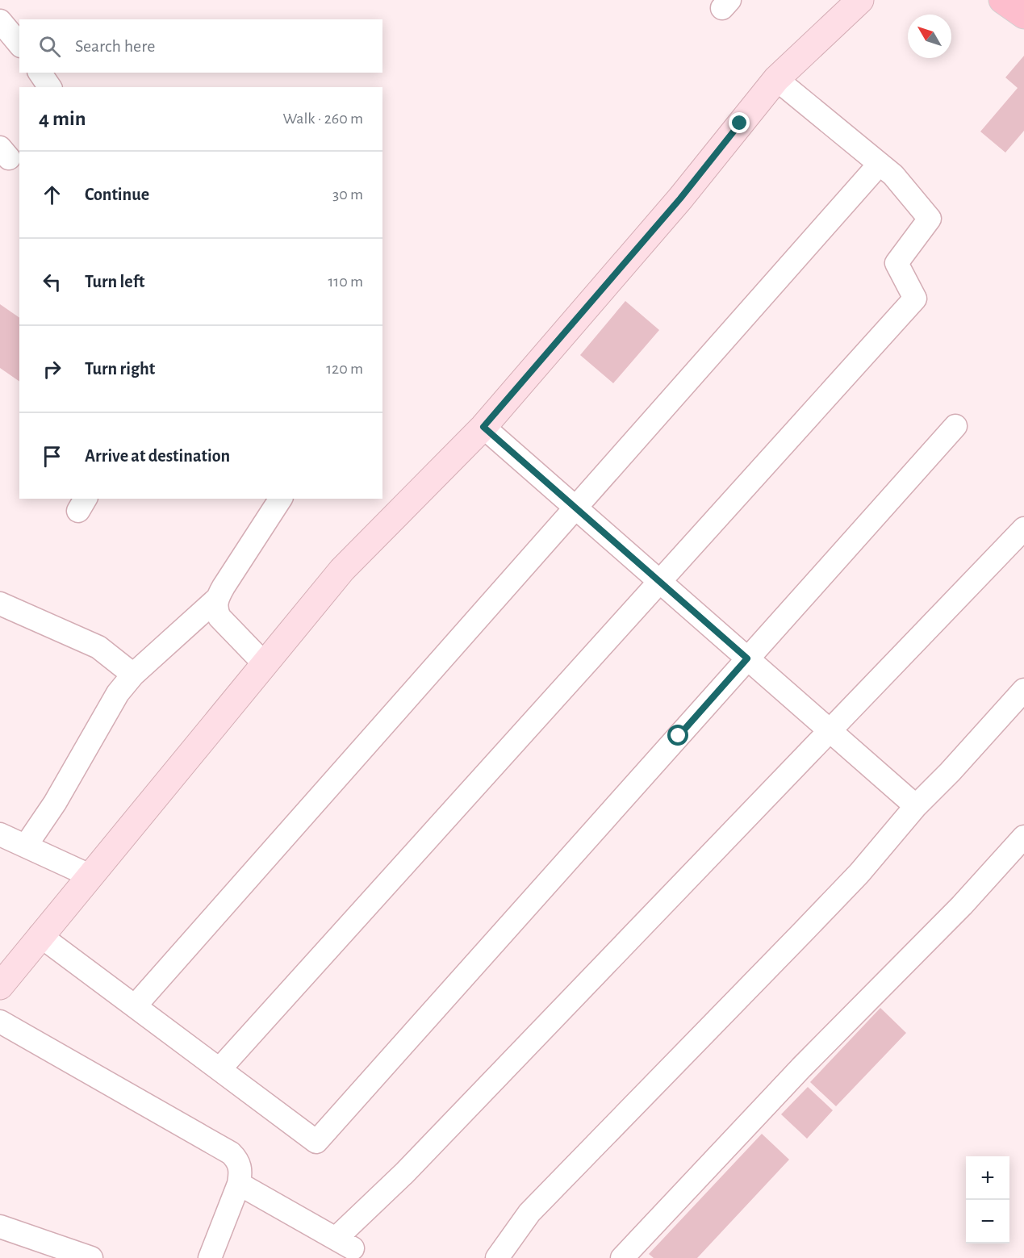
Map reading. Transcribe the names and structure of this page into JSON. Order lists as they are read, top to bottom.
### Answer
{
  "north": "top left",
  "page": {
    "search": "Search here",
    "heading": ["4 min", "Walk · 260 m"],
    "list": [
      ["Continue", "30 m"],
      ["Turn left", "110 m"],
      ["Turn right", "120 m"],
      "Arrive at destination"
    ],
    "map_buttons": ["+", "−"]
  }
}
